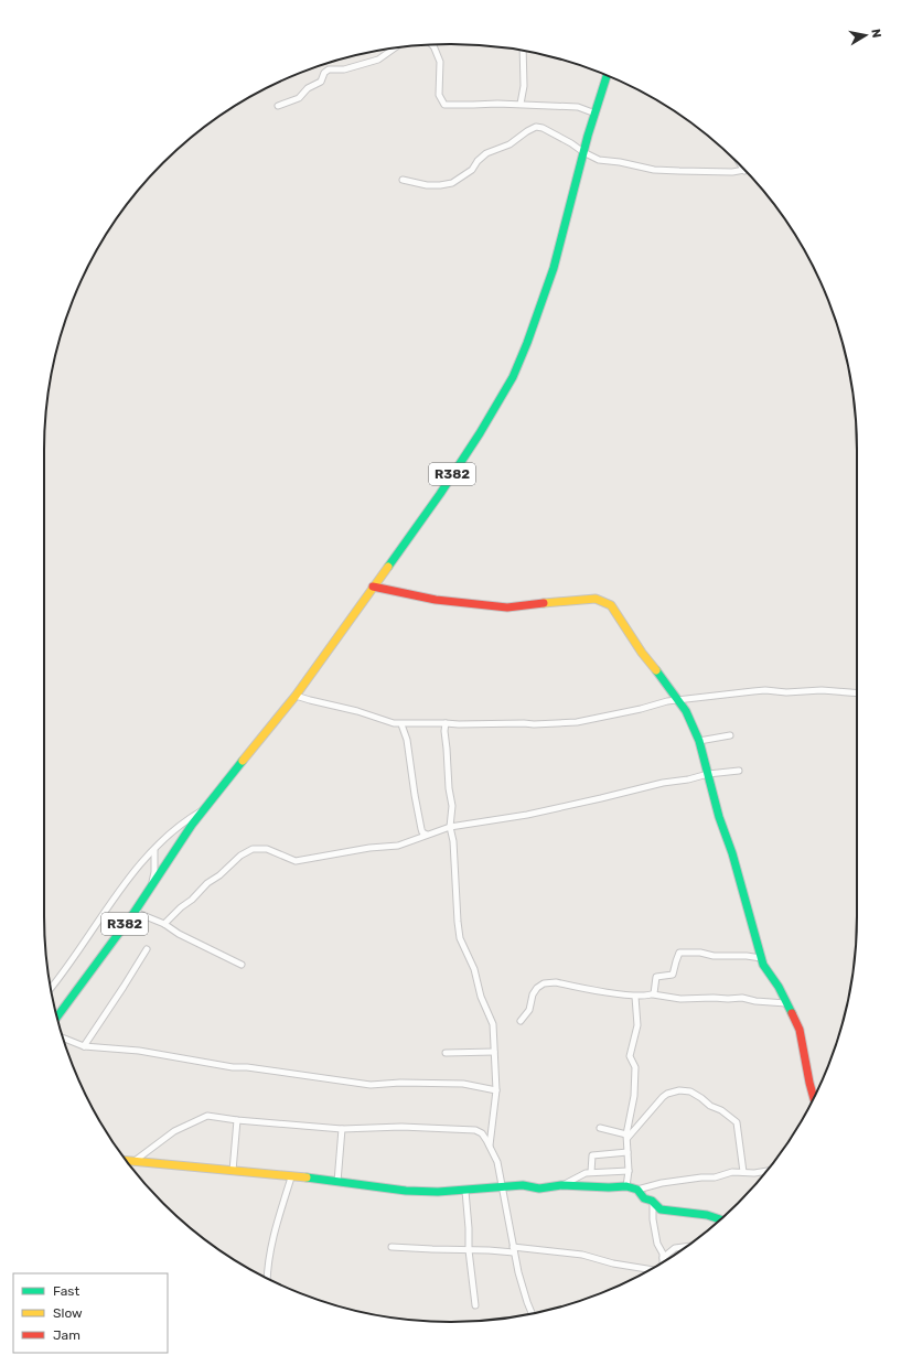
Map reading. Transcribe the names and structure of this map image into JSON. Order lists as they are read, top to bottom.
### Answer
{
  "streets": {
    "street": ["R382"]
  },
  "legend": ["Fast", "Slow", "Jam"],
  "north": "right"
}
